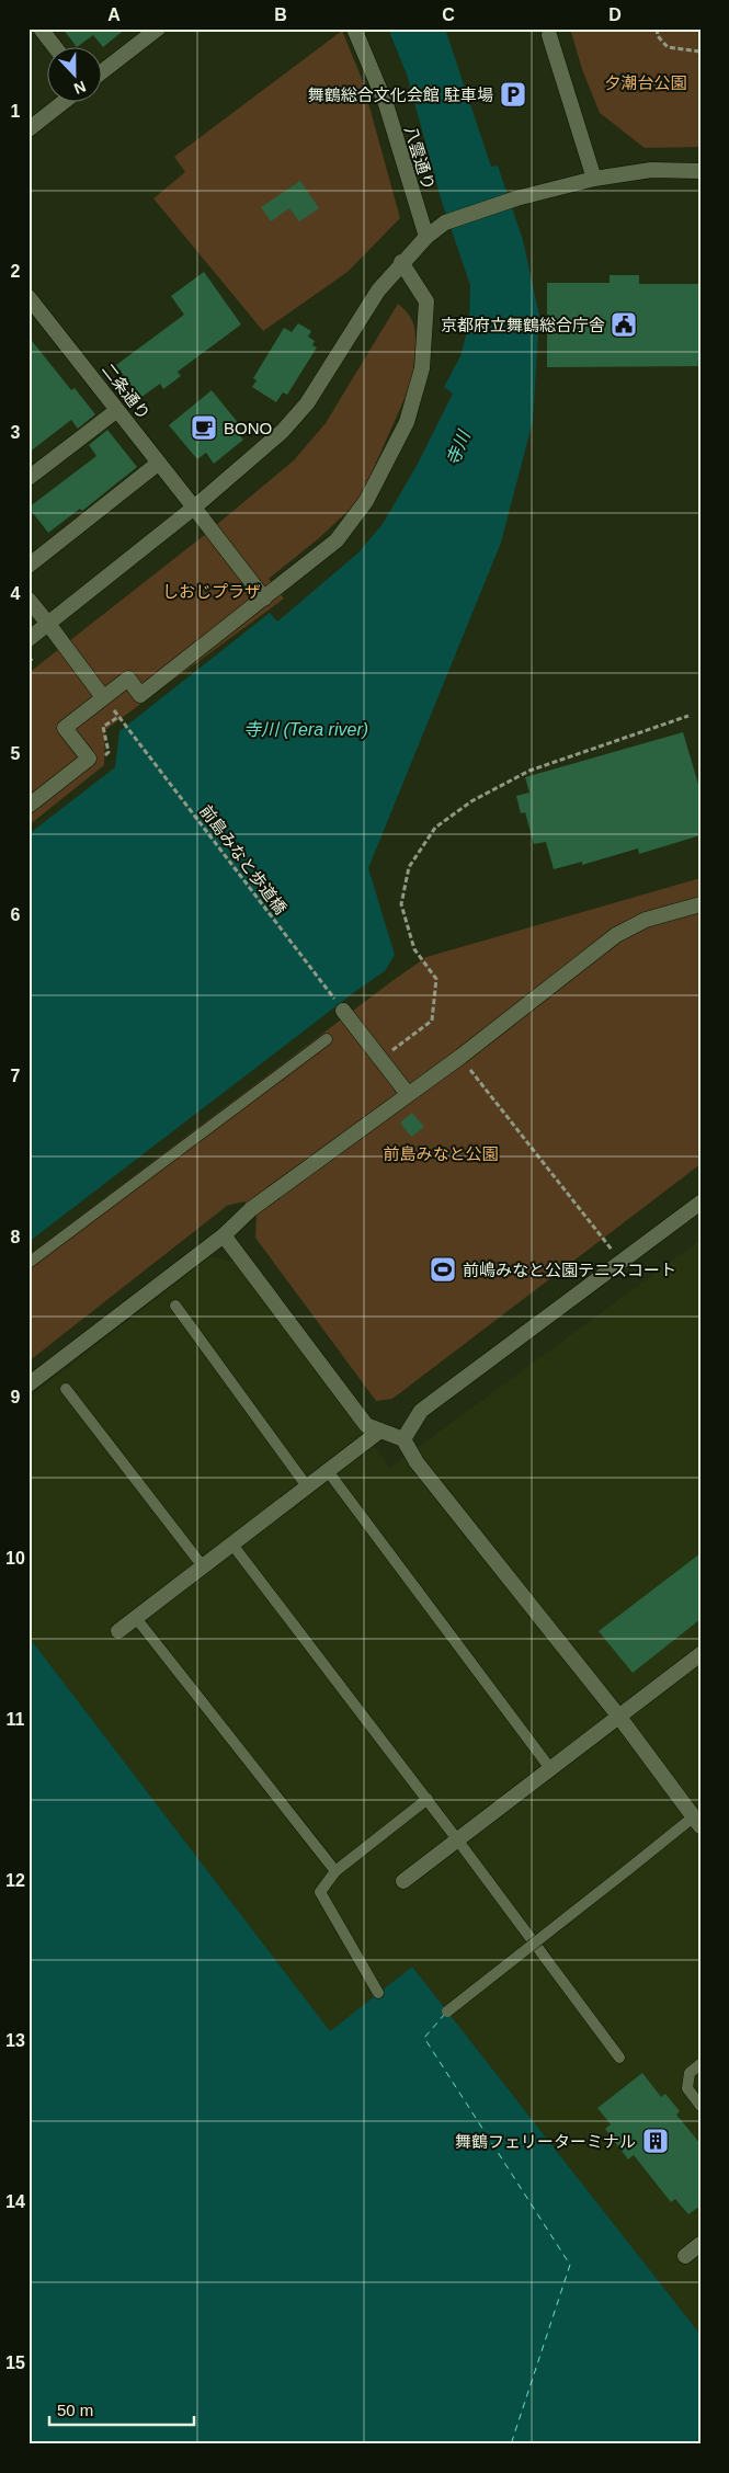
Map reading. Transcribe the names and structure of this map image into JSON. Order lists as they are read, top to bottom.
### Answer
{
  "streets": {
    "street": ["八雲通り", "二条通り"],
    "path": ["前島みなと歩道橋"]
  },
  "water": ["寺川", "寺川 (Tera river)"],
  "parks": ["夕潮台公園", "しおじプラザ", "前島みなと公園"],
  "places": {
    "parking": ["舞鶴総合文化会館 駐車場"],
    "public building": ["京都府立舞鶴総合庁舎"],
    "cafe": ["BONO"],
    "sports": ["前嶋みなと公園テニスコート"],
    "building": ["舞鶴フェリーターミナル"]
  },
  "scale_bar": "50 m",
  "north": "bottom",
  "grid": {
    "columns": [
      "A",
      "B",
      "C",
      "D"
    ],
    "rows": [
      "1",
      "2",
      "3",
      "4",
      "5",
      "6",
      "7",
      "8",
      "9",
      "10",
      "11",
      "12",
      "13",
      "14",
      "15"
    ]
  }
}
